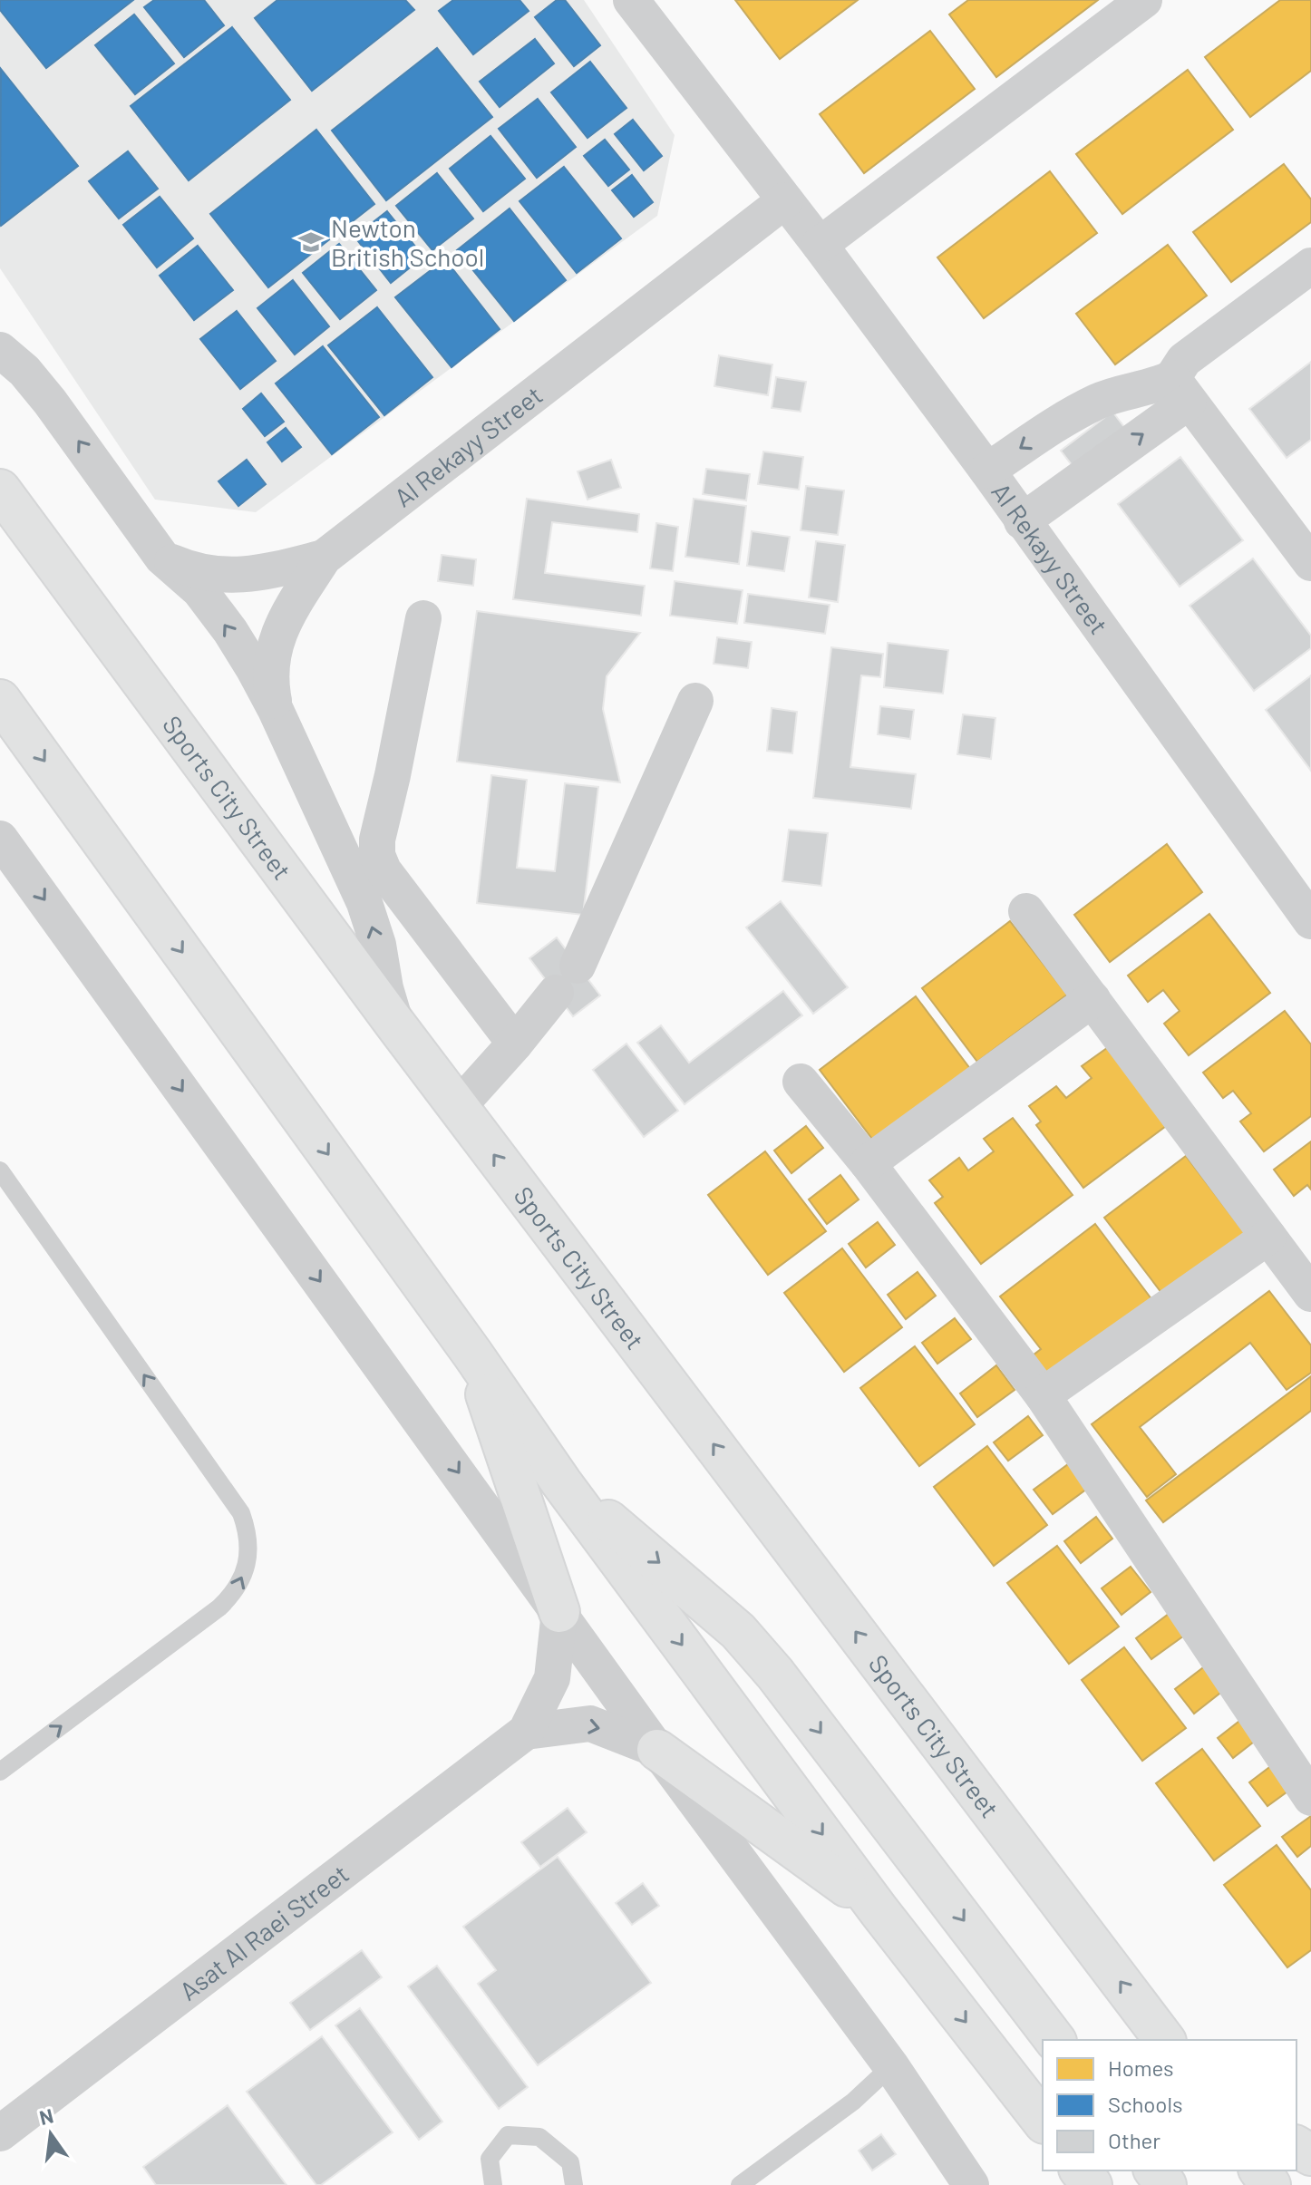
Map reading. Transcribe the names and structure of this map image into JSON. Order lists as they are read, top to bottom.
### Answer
{
  "streets": {
    "main road": ["Sports City Street"],
    "street": ["Al Rekayy Street", "Asat Al Raei Street"]
  },
  "crossings": [
    ["Al Rekayy Street", "Sports City Street"]
  ],
  "places": {
    "school or university": ["Newton British School"]
  },
  "legend": ["Homes", "Schools", "Other"],
  "north": "top"
}
